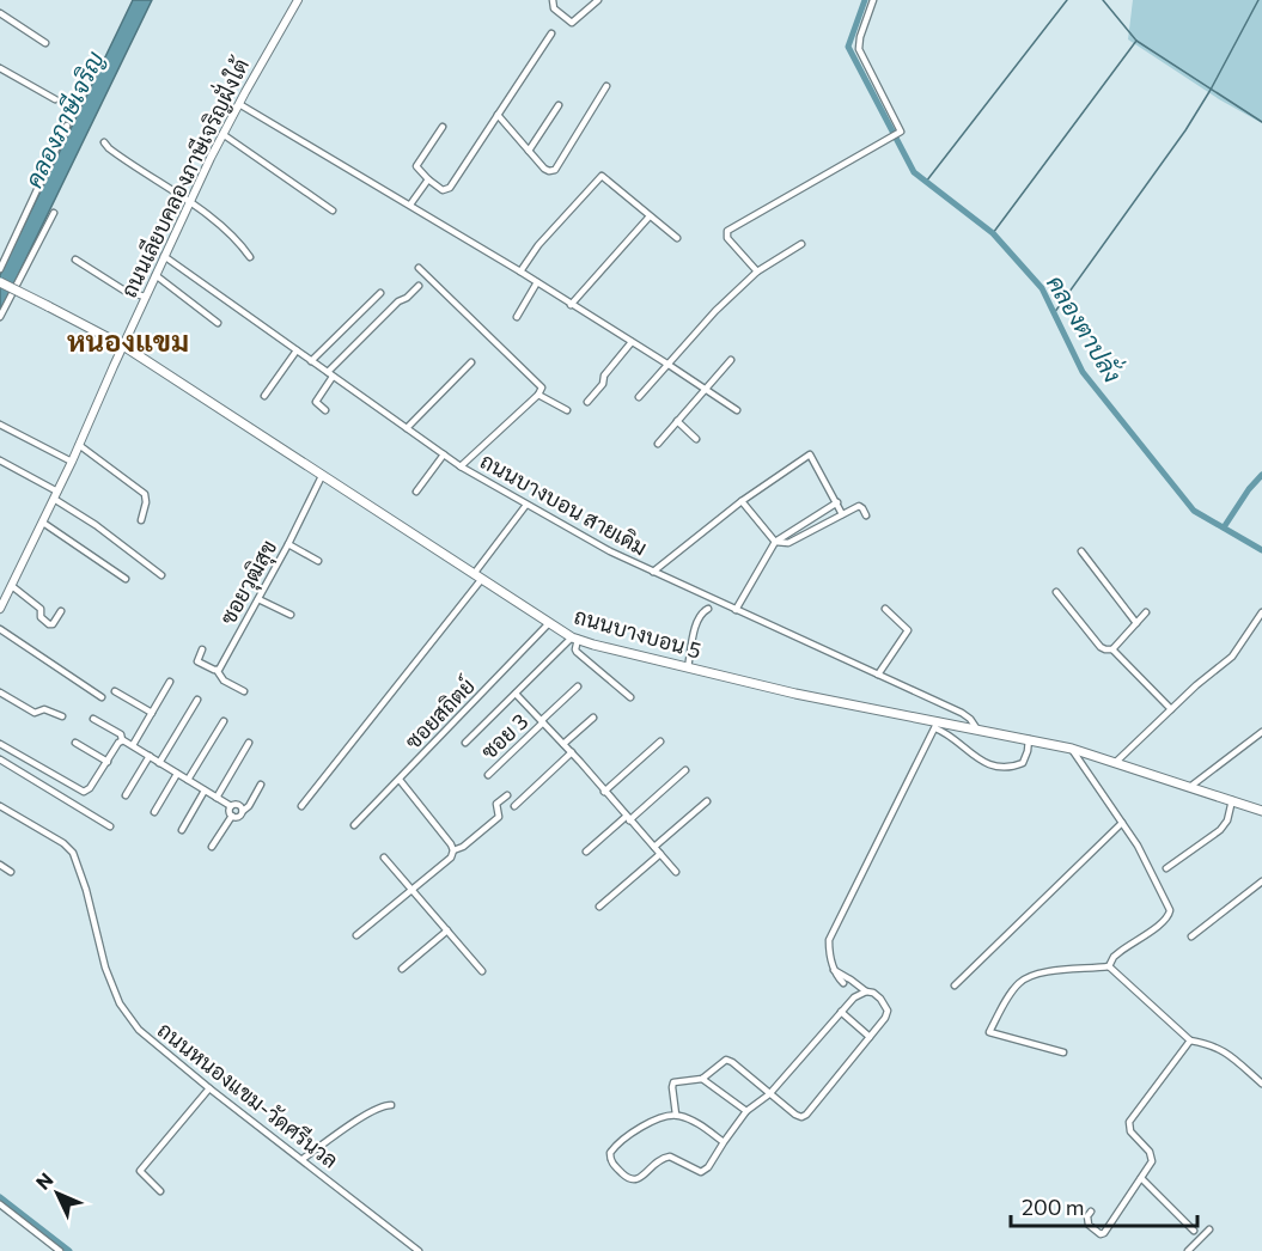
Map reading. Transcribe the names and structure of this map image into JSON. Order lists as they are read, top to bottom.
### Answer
{
  "streets": {
    "main road": ["ถนนบางบอน 5"],
    "street": [
      "ถนนเลียบคลองภาษีเจริญฝั่งใต้",
      "ถนนบางบอน สายเดิม",
      "ซอยวุฒิสุข",
      "ซอยสถิตย์",
      "ซอย 3",
      "ถนนหนองแขม-วัดศรีนวล"
    ]
  },
  "crossings": [
    ["ถนนเลียบคลองภาษีเจริญฝั่งใต้", "ถนนบางบอน สายเดิม"],
    ["ถนนเลียบคลองภาษีเจริญฝั่งใต้", "ถนนบางบอน 5"],
    ["ถนนบางบอน สายเดิม", "ถนนบางบอน 5"],
    ["ซอยวุฒิสุข", "ถนนบางบอน 5"],
    ["ถนนบางบอน 5", "ซอยสถิตย์"]
  ],
  "districts": ["หนองแขม"],
  "water": ["คลองภาษีเจริญ", "คลองตาปลั่ง"],
  "scale_bar": "200 m",
  "north": "top left"
}
